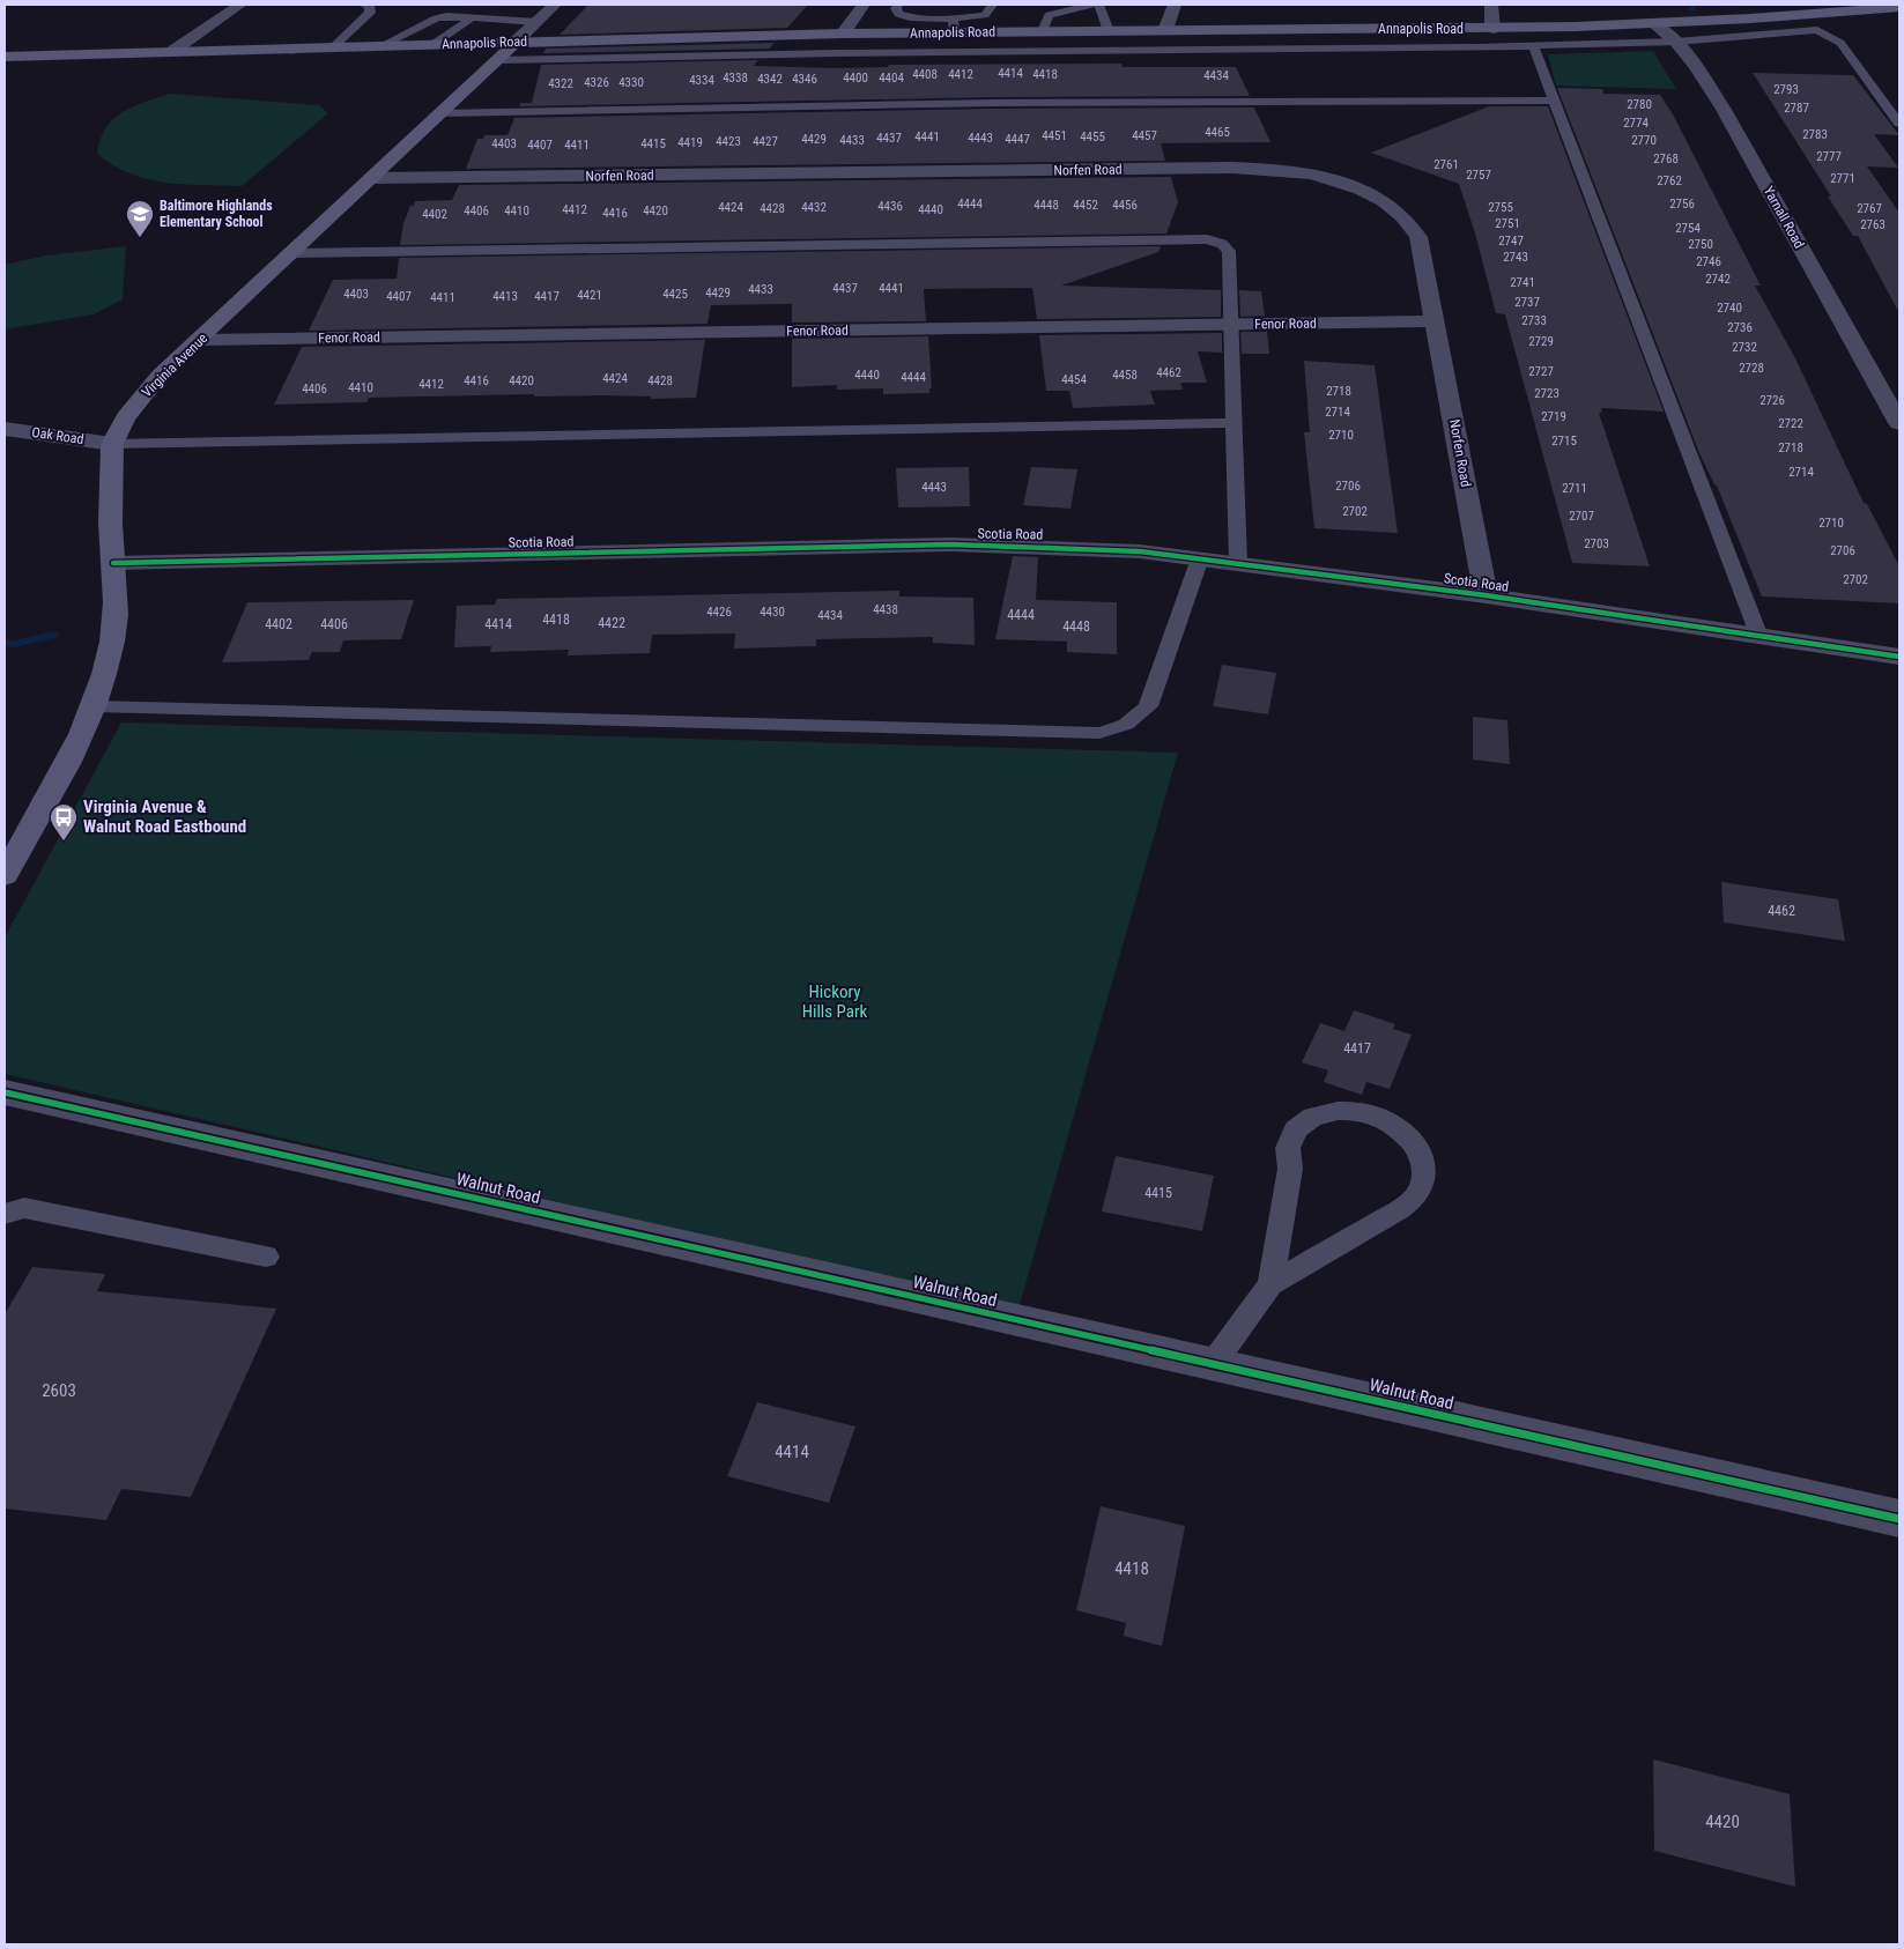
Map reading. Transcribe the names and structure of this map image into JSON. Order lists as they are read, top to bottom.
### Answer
{
  "streets": {
    "main road": ["Annapolis Road", "Virginia Avenue"],
    "street": [
      "Norfen Road",
      "Yarnall Road",
      "Fenor Road",
      "Oak Road",
      "Scotia Road",
      "Walnut Road"
    ]
  },
  "crossings": [
    ["Annapolis Road", "Yarnall Road"],
    ["Annapolis Road", "Virginia Avenue"],
    ["Norfen Road", "Fenor Road"],
    ["Norfen Road", "Virginia Avenue"],
    ["Norfen Road", "Scotia Road"],
    ["Fenor Road", "Virginia Avenue"],
    ["Virginia Avenue", "Oak Road"],
    ["Virginia Avenue", "Scotia Road"]
  ],
  "parks": ["Hickory Hills Park"],
  "places": {
    "school or university": ["Baltimore Highlands Elementary School"],
    "bus stop": ["Virginia Avenue & Walnut Road Eastbound"]
  },
  "house_numbers": [
    "4414",
    "4408",
    "4412",
    "4418",
    "4434",
    "4338",
    "4400",
    "4404",
    "4342",
    "4346",
    "4334",
    "4326",
    "4330",
    "4322",
    "2793",
    "2780",
    "2787",
    "2774",
    "4465",
    "2783",
    "4451",
    "4457",
    "4441",
    "4455",
    "4437",
    "4443",
    "4429",
    "4447",
    "4433",
    "2770",
    "4423",
    "4427",
    "4419",
    "4403",
    "4415",
    "4407",
    "4411",
    "2777",
    "2768",
    "2761",
    "2757",
    "2771",
    "2762",
    "4444",
    "2756",
    "4448",
    "4452",
    "4456",
    "4436",
    "4424",
    "4432",
    "2755",
    "4428",
    "2767",
    "4412",
    "4440",
    "4406",
    "4410",
    "4420",
    "4416",
    "4402",
    "2751",
    "2763",
    "2754",
    "2747",
    "2750",
    "2743",
    "2746",
    "2742",
    "2741",
    "4437",
    "4441",
    "4433",
    "4429",
    "4403",
    "4425",
    "4421",
    "4407",
    "4413",
    "4417",
    "4411",
    "2737",
    "2740",
    "2733",
    "2736",
    "2729",
    "2732",
    "2728",
    "2727",
    "4462",
    "4440",
    "4458",
    "4444",
    "4424",
    "4454",
    "4416",
    "4420",
    "4428",
    "4412",
    "4410",
    "4406",
    "2718",
    "2723",
    "2726",
    "2714",
    "2719",
    "2722",
    "2710",
    "2715",
    "2718",
    "2714",
    "2706",
    "4443",
    "2711",
    "2702",
    "2707",
    "2710",
    "2703",
    "2706",
    "2702",
    "4438",
    "4426",
    "4430",
    "4434",
    "4444",
    "4418",
    "4422",
    "4402",
    "4406",
    "4414",
    "4448",
    "4462",
    "4417",
    "4415",
    "2603",
    "4414",
    "4418",
    "4420"
  ]
}
